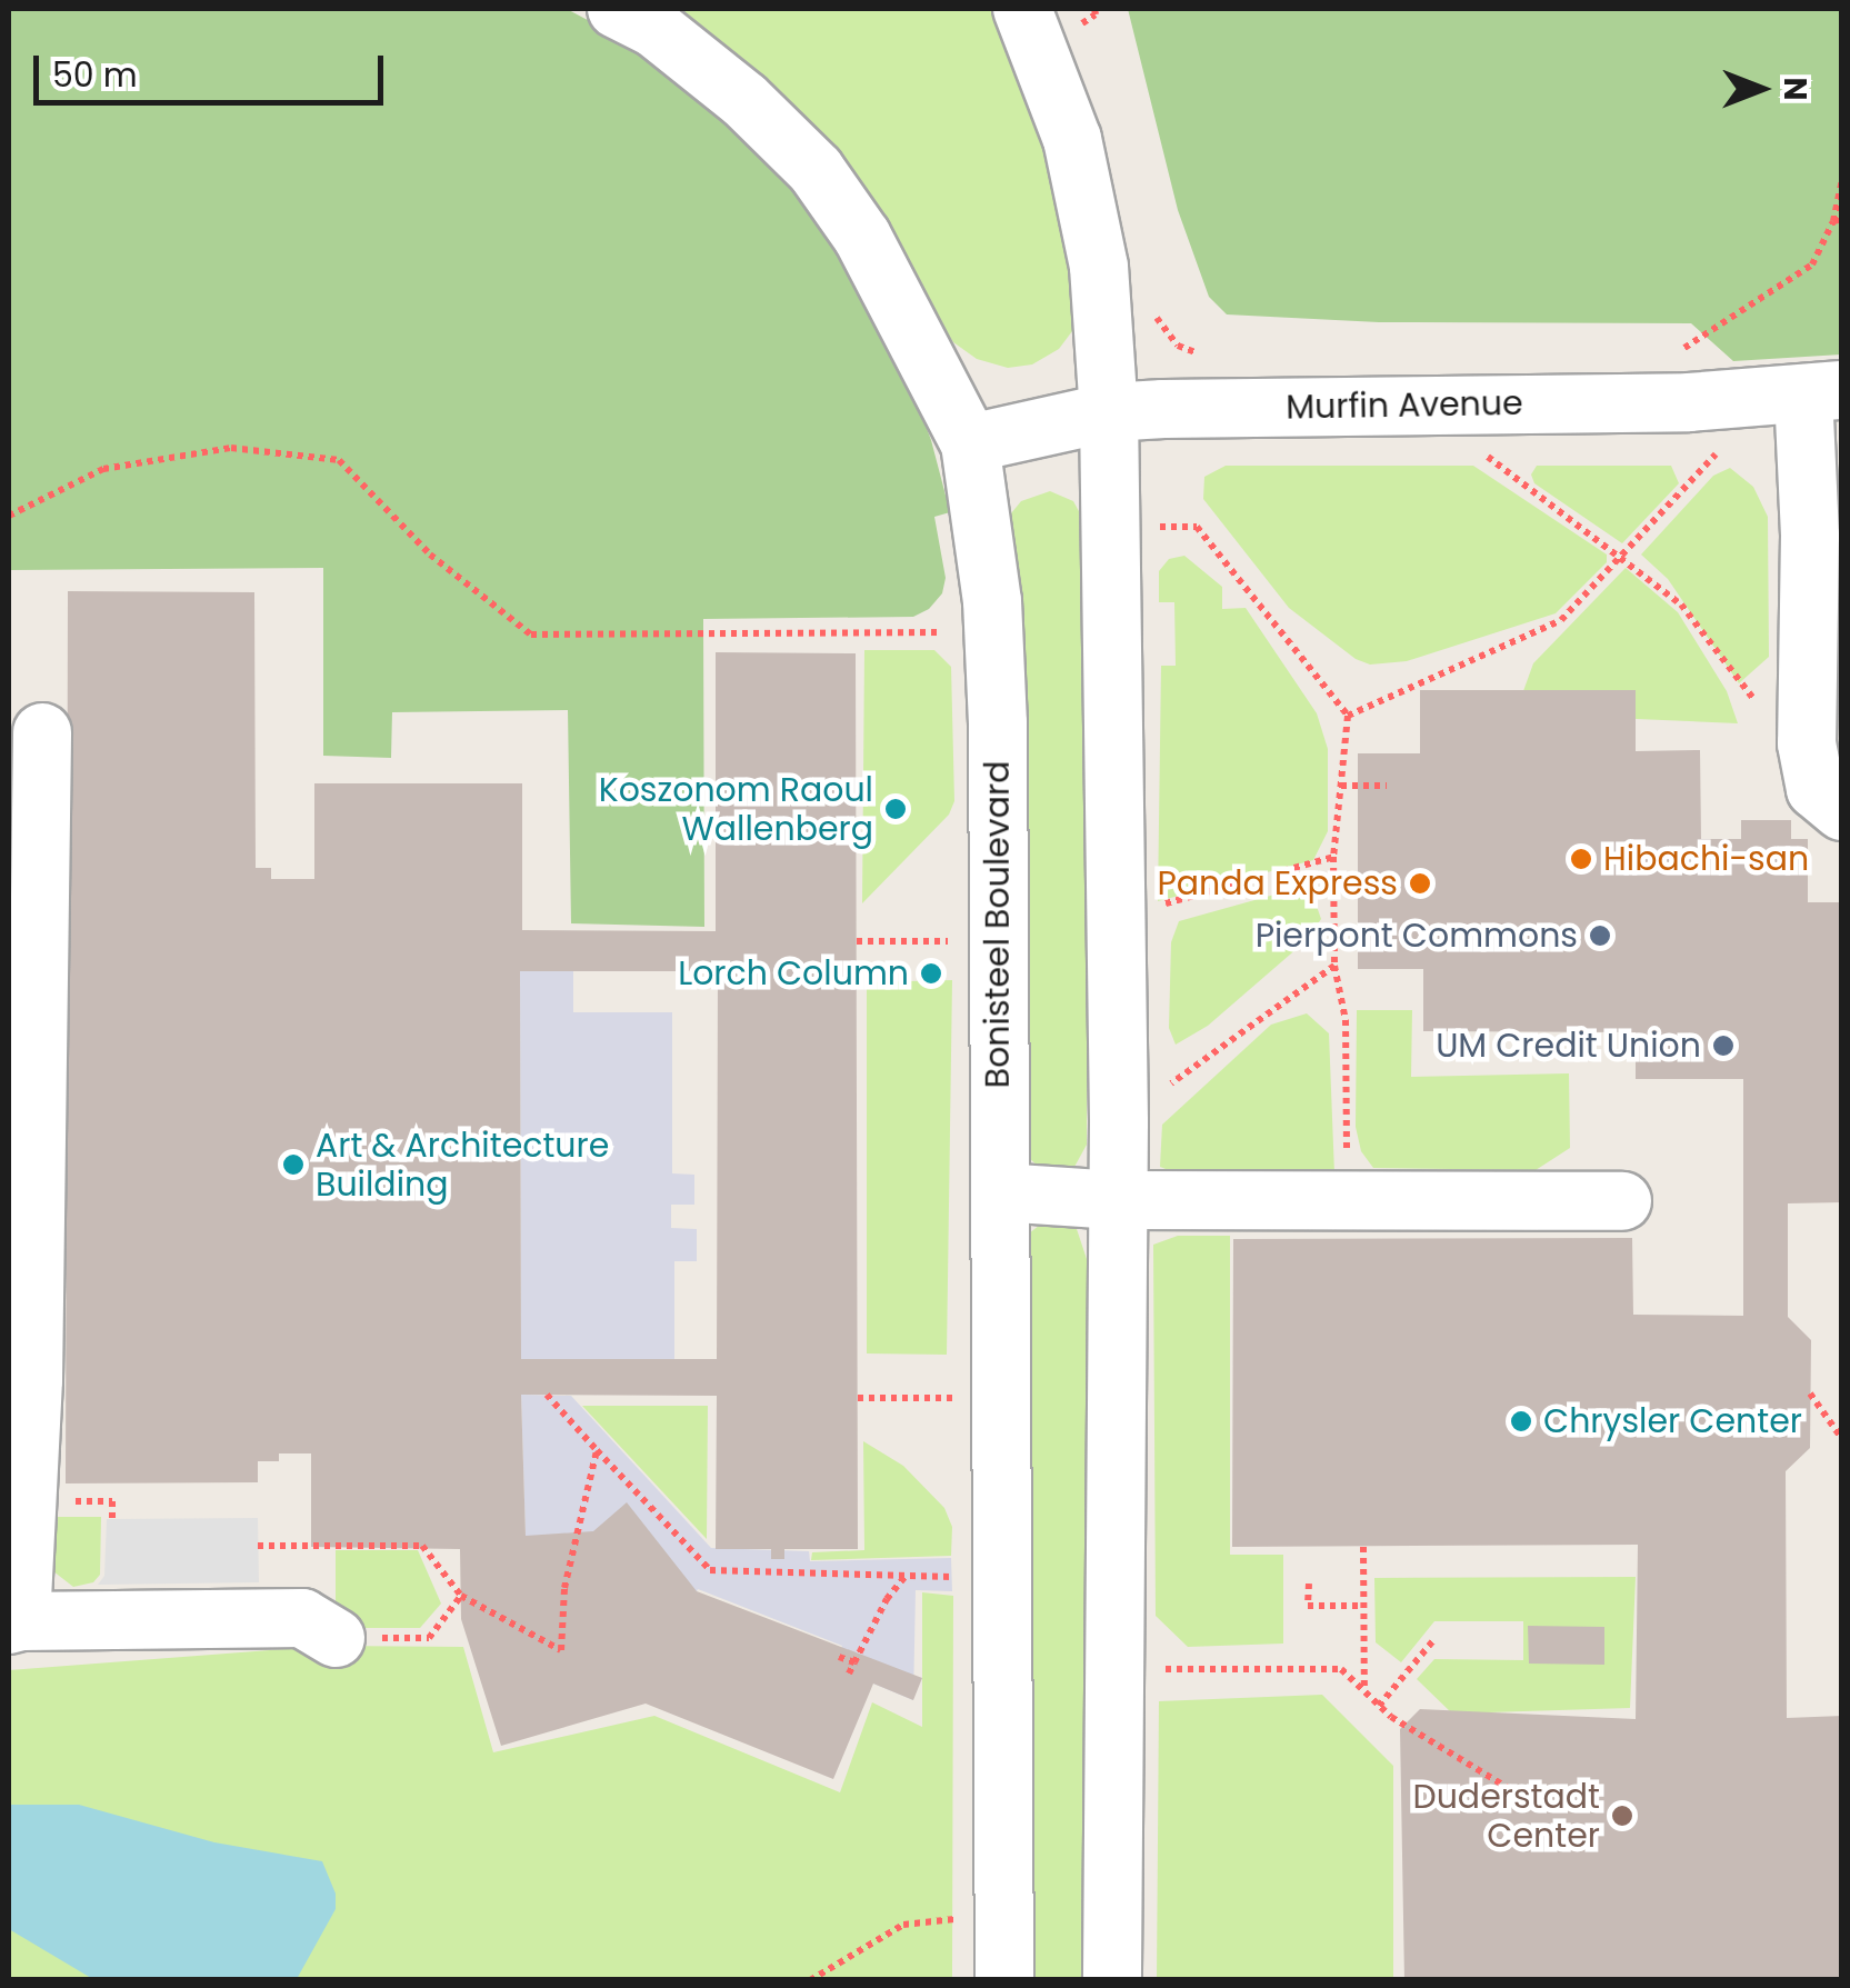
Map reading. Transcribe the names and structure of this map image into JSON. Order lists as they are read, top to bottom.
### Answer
{
  "streets": {
    "street": ["Murfin Avenue", "Bonisteel Boulevard"]
  },
  "crossings": [
    ["Murfin Avenue", "Bonisteel Boulevard"]
  ],
  "places": [
    "Koszonom Raoul Wallenberg",
    "Hibachi-san",
    "Panda Express",
    "Pierpont Commons",
    "Lorch Column",
    "UM Credit Union",
    "Art & Architecture Building",
    "Chrysler Center",
    "Duderstadt Center"
  ],
  "scale_bar": "50 m",
  "north": "right"
}
